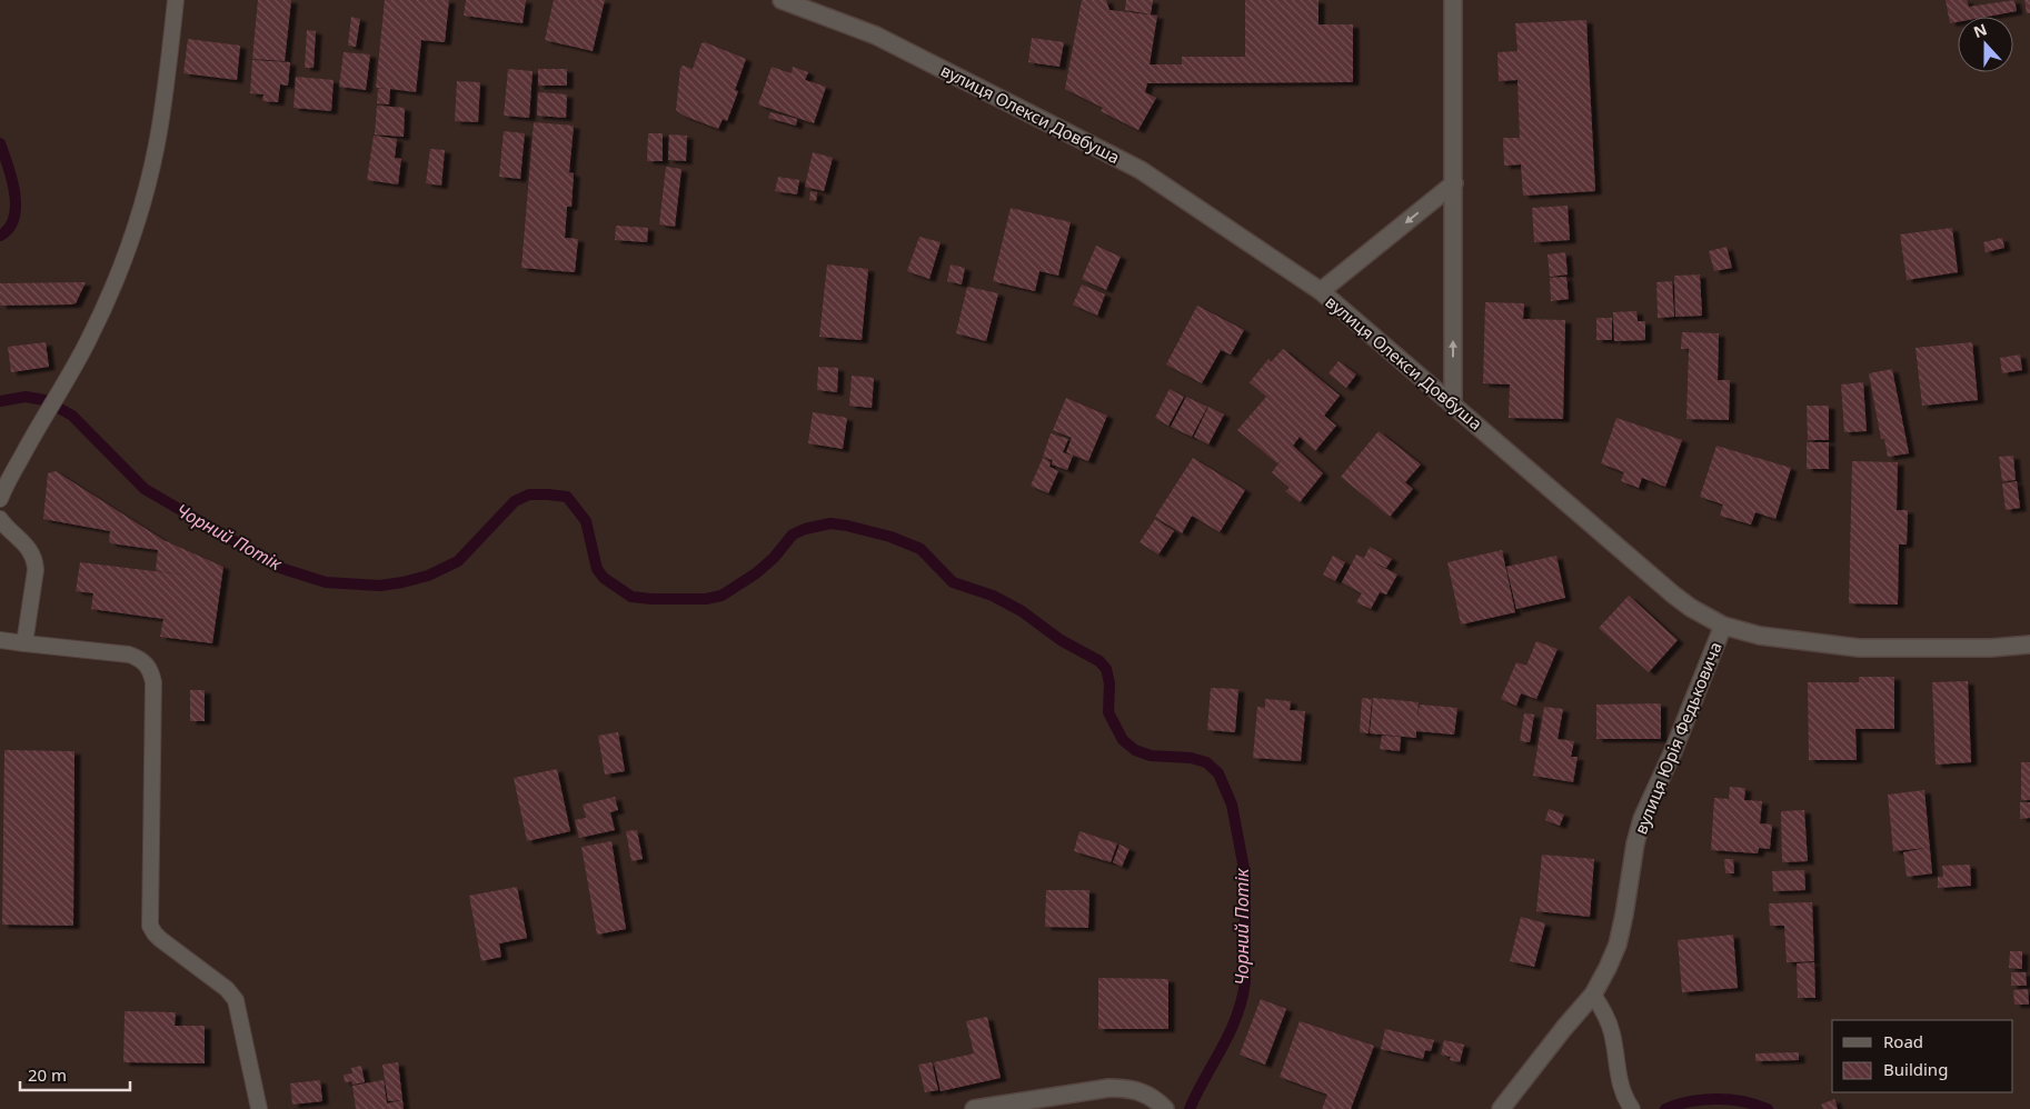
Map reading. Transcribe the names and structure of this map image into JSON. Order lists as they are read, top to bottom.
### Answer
{
  "streets": {
    "street": ["вулиця Олекси Довбуша", "вулиця Юрія Федьковича"]
  },
  "crossings": [
    ["вулиця Олекси Довбуша", "вулиця Юрія Федьковича"]
  ],
  "water": ["Чорний Потік"],
  "legend": ["Road", "Building"],
  "scale_bar": "20 m",
  "north": "top"
}
